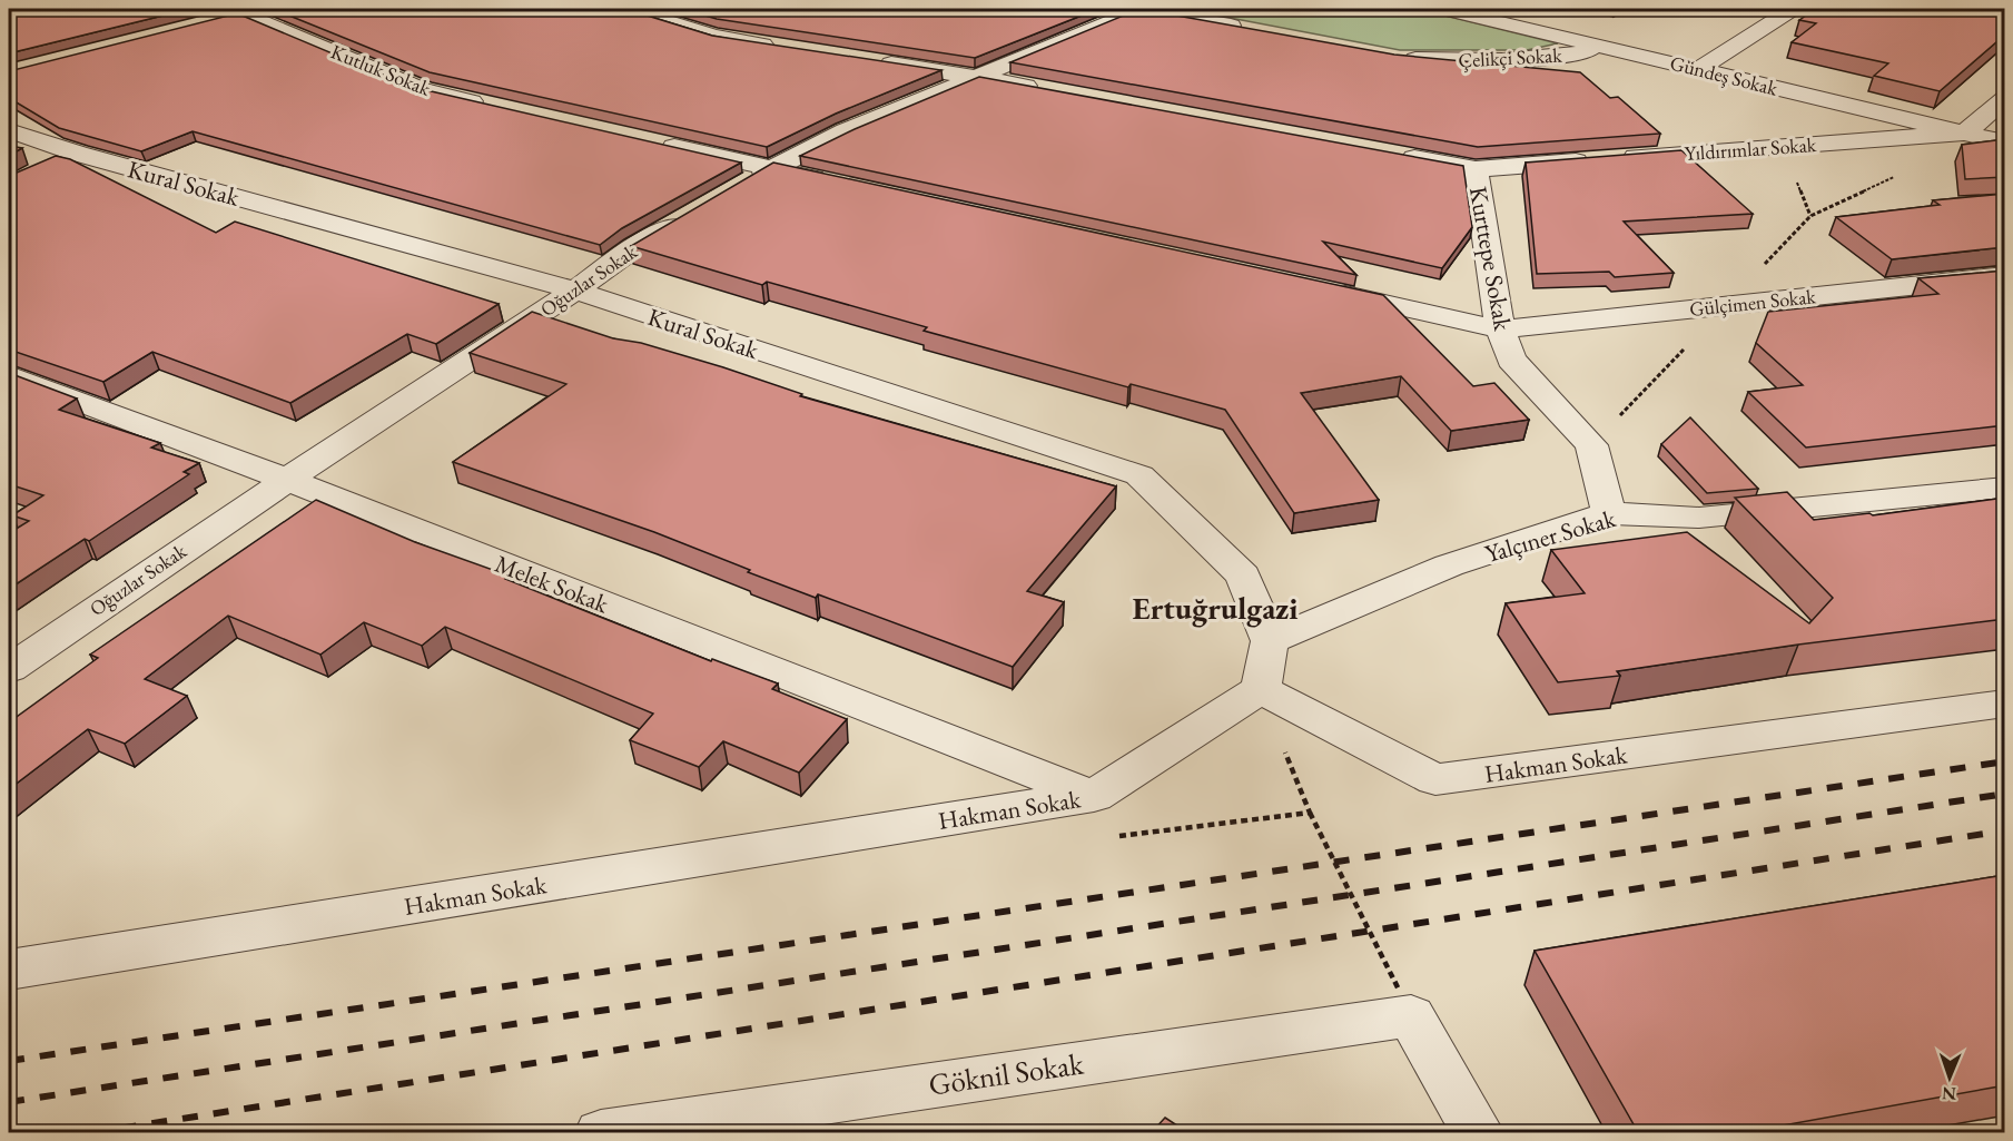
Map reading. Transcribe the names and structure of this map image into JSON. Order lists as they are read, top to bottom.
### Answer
{
  "streets": {
    "street": [
      "Çelikçi Sokak",
      "Kutluk Sokak",
      "Gündeş Sokak",
      "Yıldırımlar Sokak",
      "Kural Sokak",
      "Kurttepe Sokak",
      "Oğuzlar Sokak",
      "Gülçimen Sokak",
      "Yalçıner Sokak",
      "Melek Sokak",
      "Hakman Sokak",
      "Göknil Sokak"
    ]
  },
  "crossings": [
    ["Çelikçi Sokak", "Gündeş Sokak"],
    ["Gündeş Sokak", "Yıldırımlar Sokak"],
    ["Yıldırımlar Sokak", "Kurttepe Sokak"],
    ["Kural Sokak", "Oğuzlar Sokak"],
    ["Kural Sokak", "Yalçıner Sokak"],
    ["Kurttepe Sokak", "Gülçimen Sokak"],
    ["Kurttepe Sokak", "Yalçıner Sokak"],
    ["Oğuzlar Sokak", "Melek Sokak"],
    ["Melek Sokak", "Hakman Sokak"]
  ],
  "districts": ["Ertuğrulgazi"],
  "north": "bottom"
}
